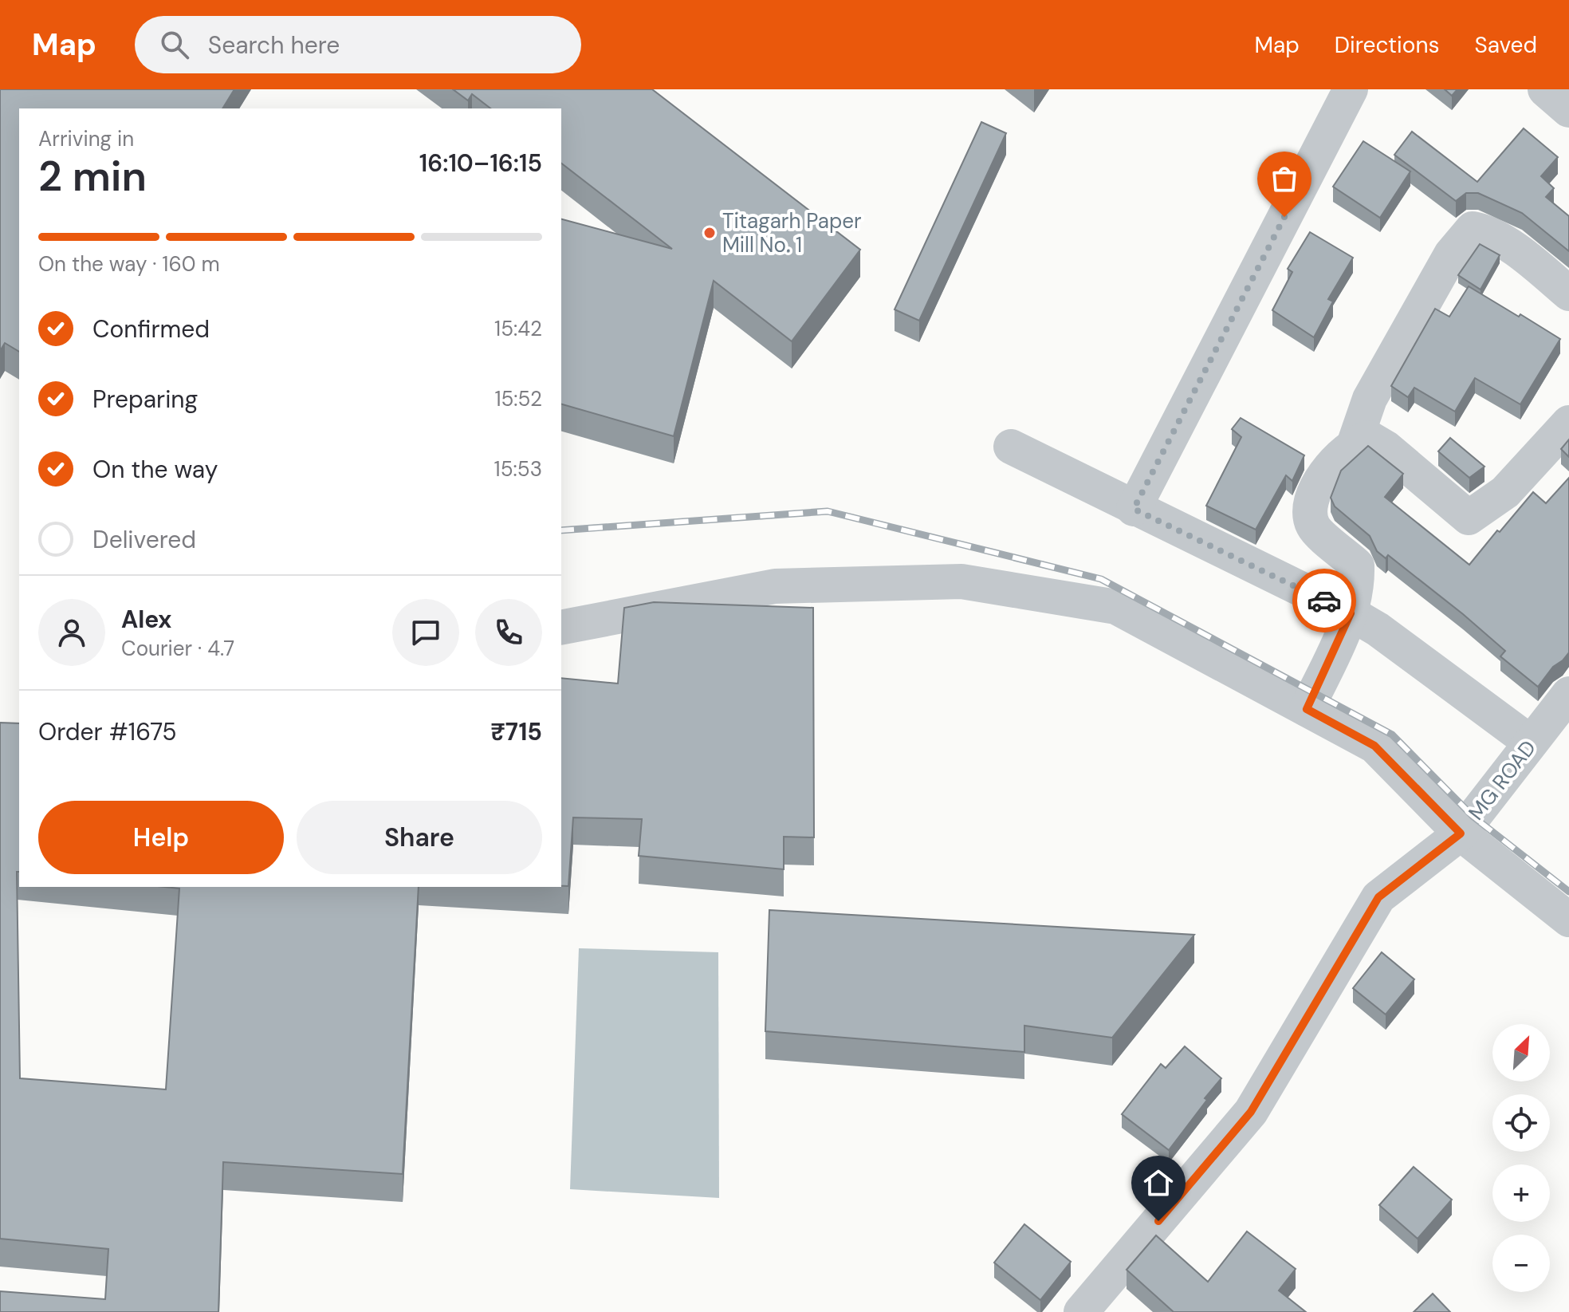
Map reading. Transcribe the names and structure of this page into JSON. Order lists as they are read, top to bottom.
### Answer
{
  "streets": {
    "street": ["MG ROAD"]
  },
  "places": ["Titagarh Paper Mill No. 1"],
  "north": "top right",
  "page": {
    "header": "Map",
    "search": "Search here",
    "nav": ["Map", "Directions", "Saved"],
    "heading": ["2 min", "Arriving in", "16:10–16:15"],
    "panel": [
      "Alex",
      "Courier · 4.7",
      "Order #1675",
      "₹715"
    ],
    "bar": "On the way · 160 m",
    "list": [
      ["Confirmed", "15:42"],
      ["Preparing", "15:52"],
      ["On the way", "15:53"],
      "Delivered"
    ],
    "buttons": ["Help", "Share"],
    "map_buttons": ["+", "−"]
  }
}
